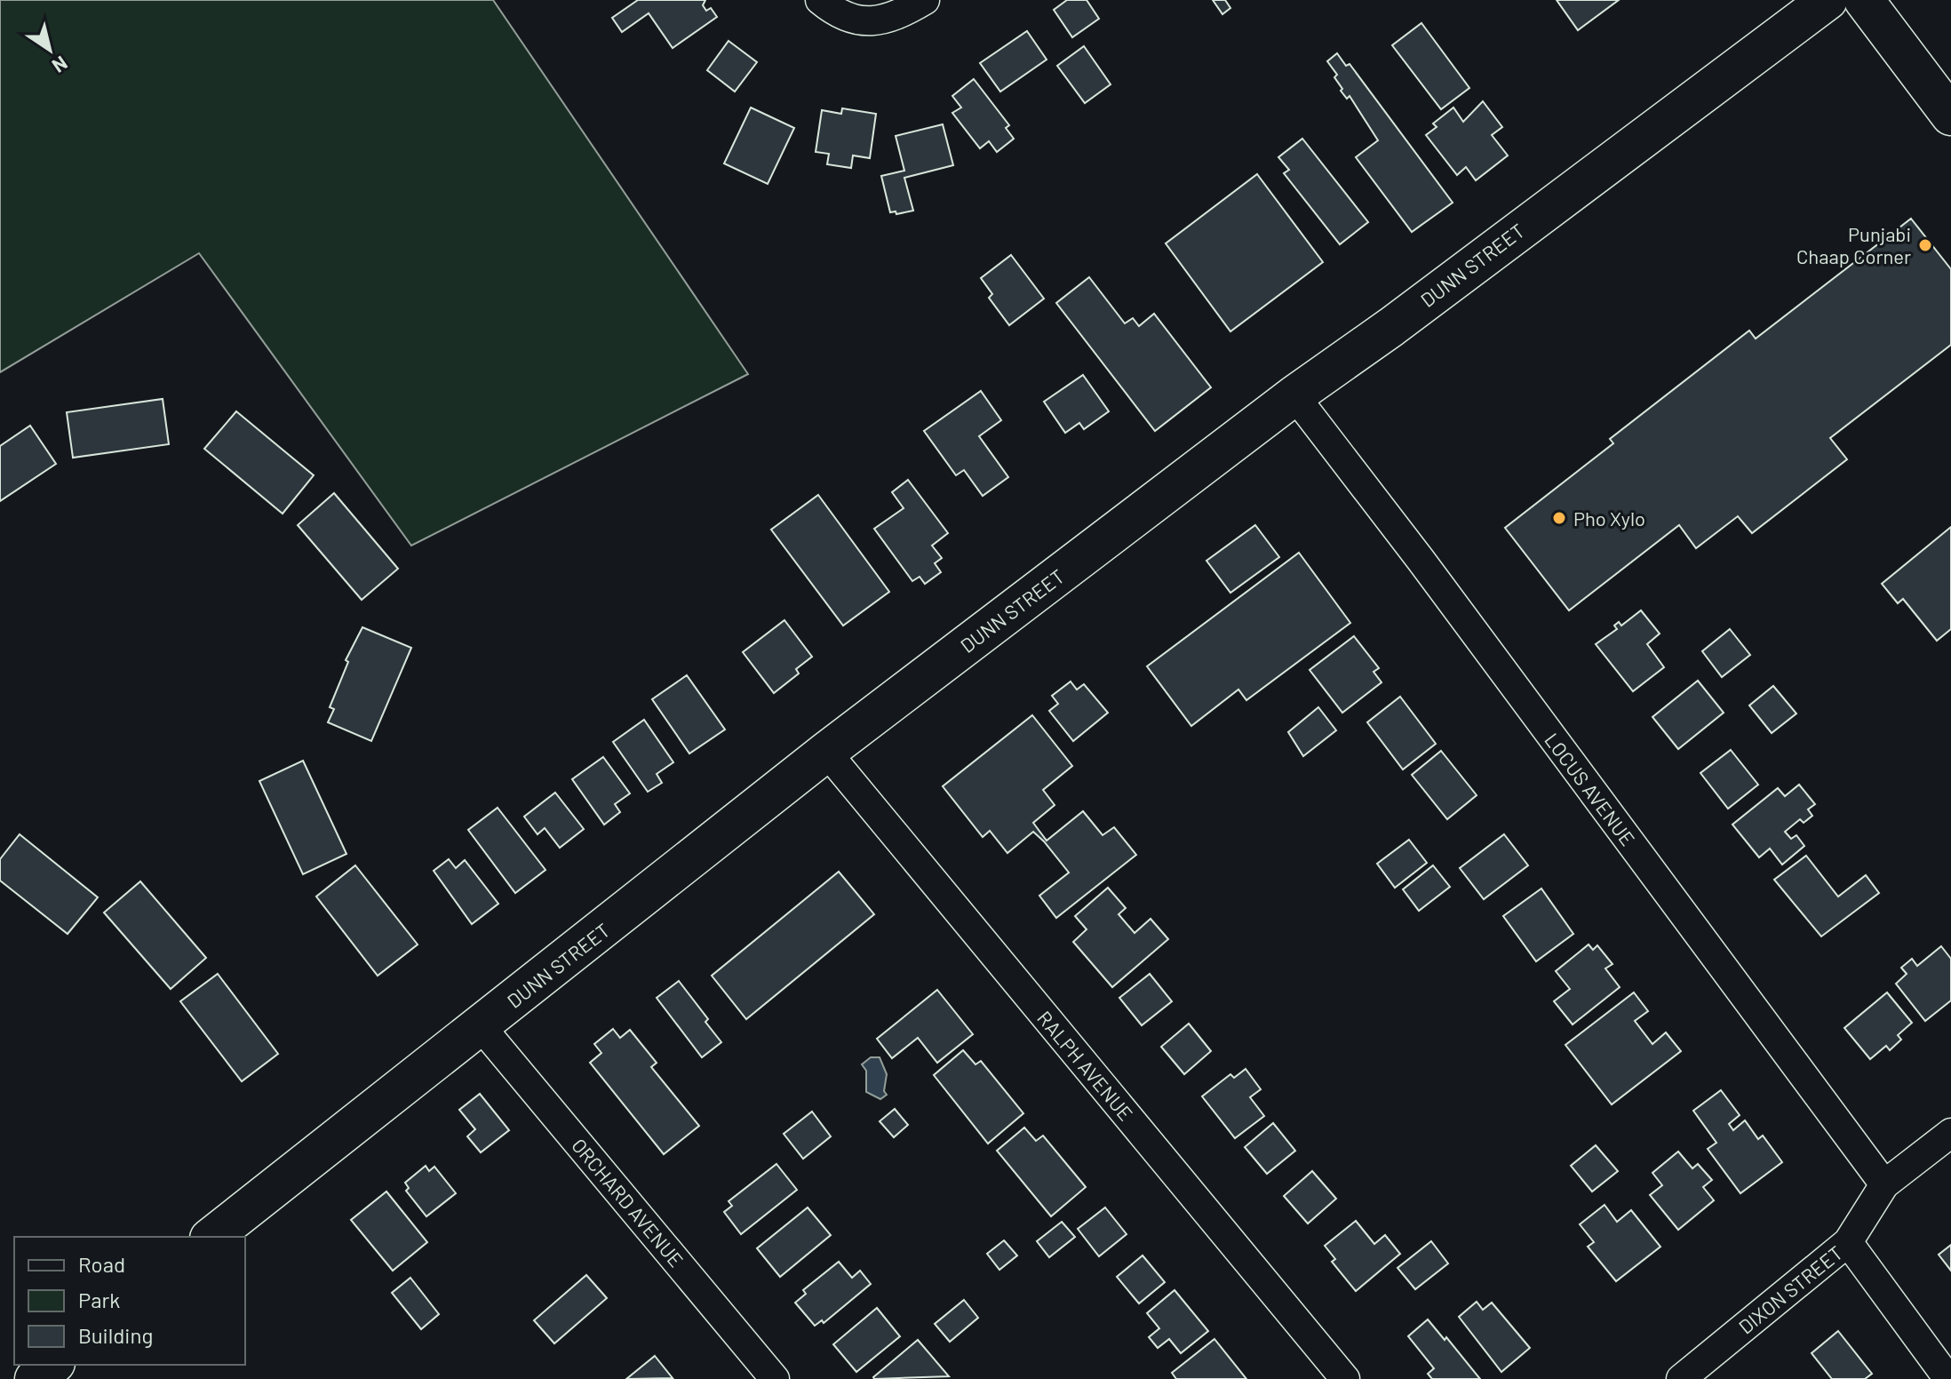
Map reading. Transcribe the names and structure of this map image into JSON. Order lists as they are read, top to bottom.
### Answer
{
  "streets": {
    "street": [
      "DUNN STREET",
      "LOCUS AVENUE",
      "RALPH AVENUE",
      "ORCHARD AVENUE",
      "DIXON STREET"
    ]
  },
  "crossings": [
    ["DUNN STREET", "LOCUS AVENUE"],
    ["DUNN STREET", "RALPH AVENUE"],
    ["DUNN STREET", "ORCHARD AVENUE"],
    ["LOCUS AVENUE", "DIXON STREET"]
  ],
  "places": ["Punjabi Chaap Corner", "Pho Xylo"],
  "legend": ["Road", "Park", "Building"],
  "north": "bottom right"
}
